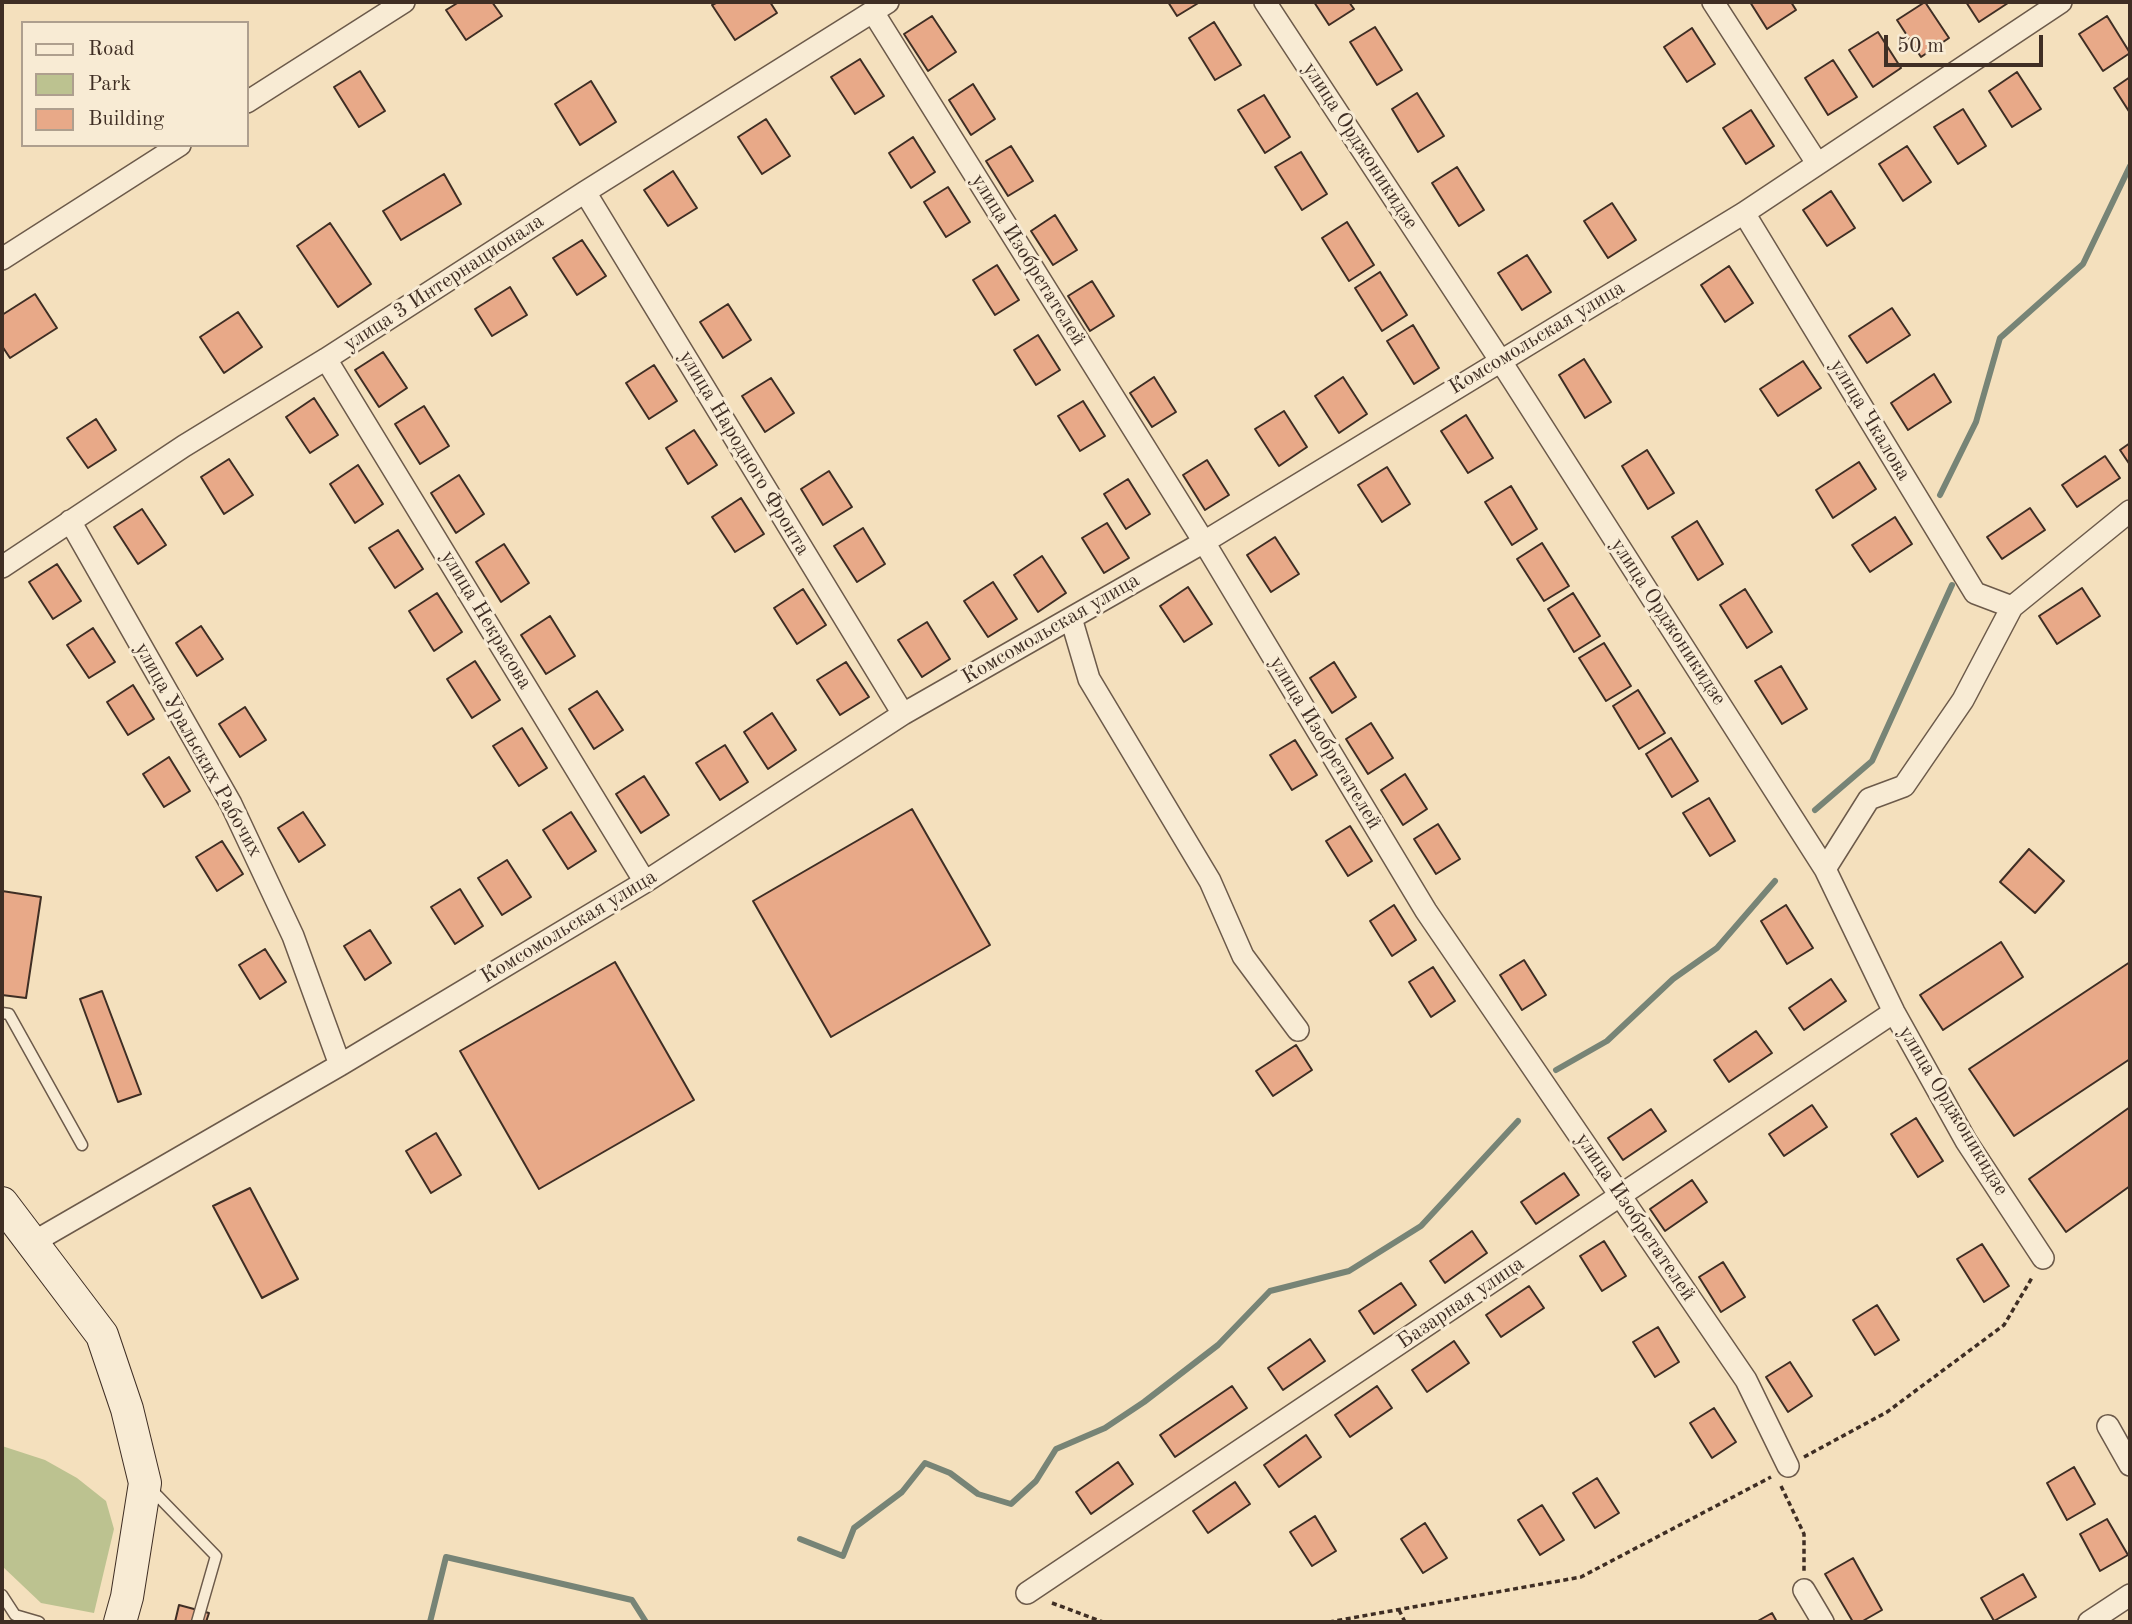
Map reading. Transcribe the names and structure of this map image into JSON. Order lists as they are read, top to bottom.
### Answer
{
  "streets": {
    "street": [
      "улица Орджоникидзе",
      "улица Изобретателей",
      "улица 3 Интернационала",
      "Комсомольская улица",
      "улица Чкалова",
      "улица Народного Фронта",
      "улица Некрасова",
      "улица Уральских Рабочих",
      "Базарная улица"
    ]
  },
  "crossings": [
    ["улица Орджоникидзе", "Комсомольская улица"],
    ["улица Орджоникидзе", "Базарная улица"],
    ["улица Изобретателей", "улица 3 Интернационала"],
    ["улица Изобретателей", "Комсомольская улица"],
    ["улица Изобретателей", "Базарная улица"],
    ["улица 3 Интернационала", "улица Народного Фронта"],
    ["улица 3 Интернационала", "улица Некрасова"],
    ["улица 3 Интернационала", "улица Уральских Рабочих"],
    ["Комсомольская улица", "улица Чкалова"],
    ["Комсомольская улица", "улица Народного Фронта"],
    ["Комсомольская улица", "улица Некрасова"],
    ["Комсомольская улица", "улица Уральских Рабочих"]
  ],
  "legend": ["Road", "Park", "Building"],
  "scale_bar": "50 m"
}
